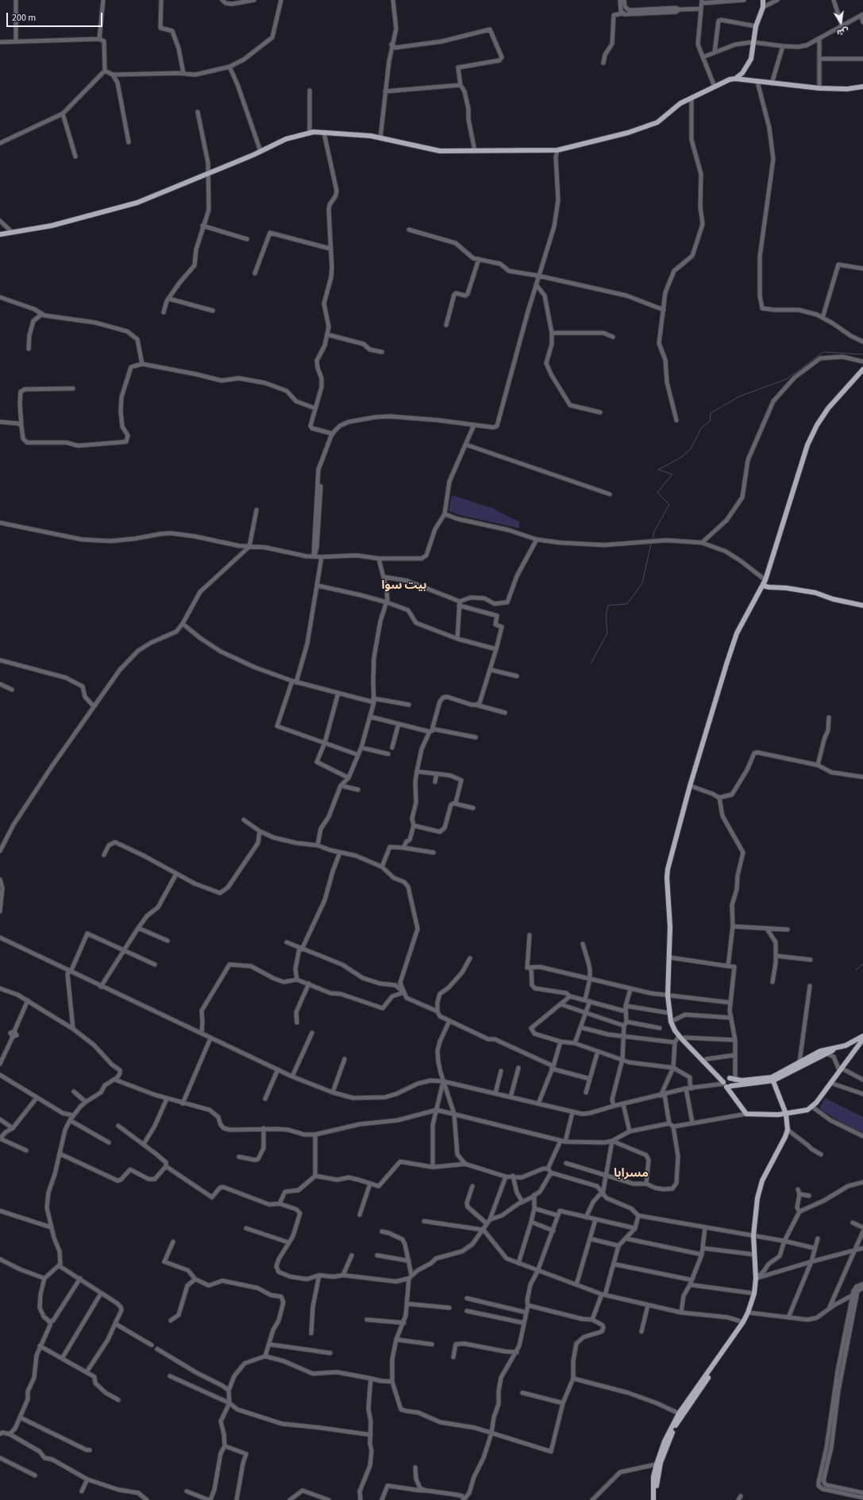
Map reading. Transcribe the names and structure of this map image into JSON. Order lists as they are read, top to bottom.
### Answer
{
  "districts": ["بيت سوا", "مسرابا"],
  "scale_bar": "200 m",
  "north": "bottom"
}
